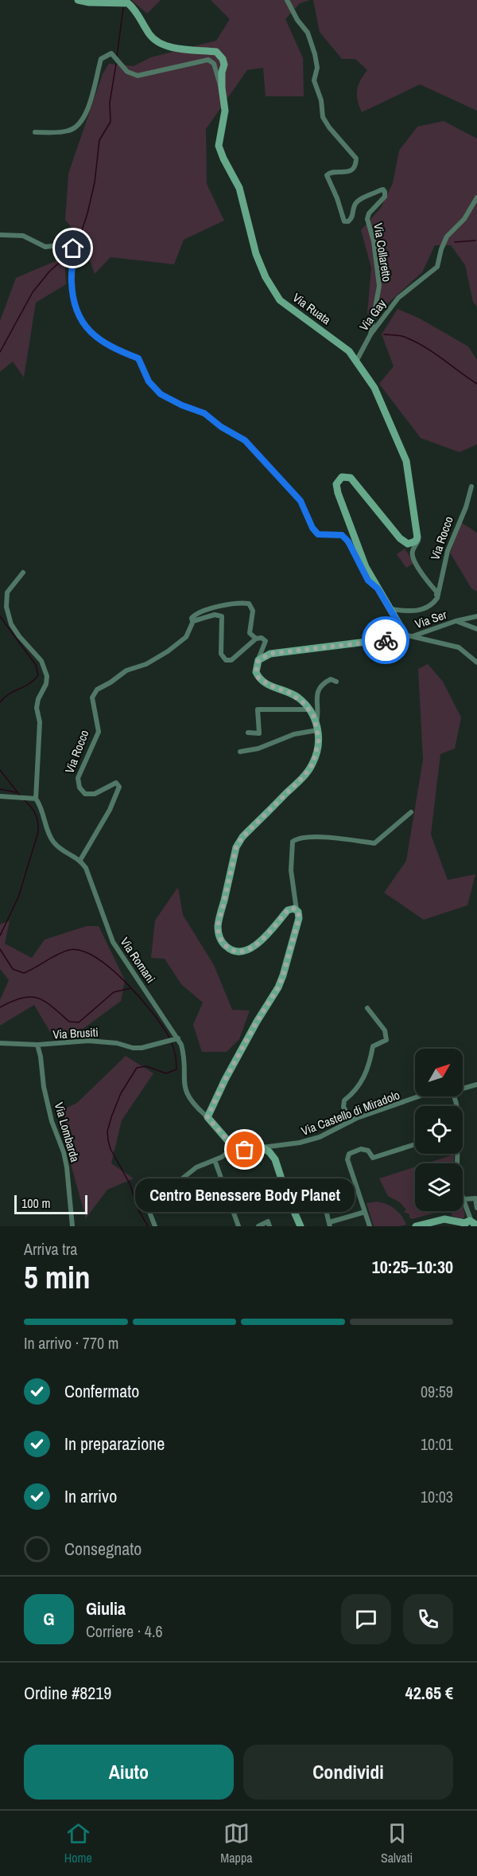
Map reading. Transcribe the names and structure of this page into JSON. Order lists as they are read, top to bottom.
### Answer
{
  "streets": {
    "street": [
      "Via Collaretto",
      "Via Ruata",
      "Via Gay",
      "Via Rocco",
      "Via Ser",
      "Via Romani",
      "Via Brusiti",
      "Via Castello di Miradolo",
      "Via Lombarda"
    ]
  },
  "crossings": [
    ["Via Collaretto", "Via Gay"],
    ["Via Ruata", "Via Gay"],
    ["Via Ruata", "Via Rocco"],
    ["Via Rocco", "Via Ser"],
    ["Via Rocco", "Via Romani"],
    ["Via Romani", "Via Brusiti"],
    ["Via Brusiti", "Via Lombarda"]
  ],
  "places": ["Centro Benessere Body Planet"],
  "scale_bar": "100 m",
  "north": "top right",
  "page": {
    "bubble": "Centro Benessere Body Planet",
    "scale": "100 m",
    "heading": ["5 min", "Arriva tra", "10:25–10:30"],
    "panel": [
      "Giulia",
      "Corriere · 4.6",
      "Ordine #8219",
      "42.65 €"
    ],
    "bar": "In arrivo · 770 m",
    "list": [
      ["Confermato", "09:59"],
      ["In preparazione", "10:01"],
      ["In arrivo", "10:03"],
      "Consegnato"
    ],
    "round": "G",
    "buttons": ["Aiuto", "Condividi"],
    "tabs": ["Home", "Mappa", "Salvati"]
  }
}
